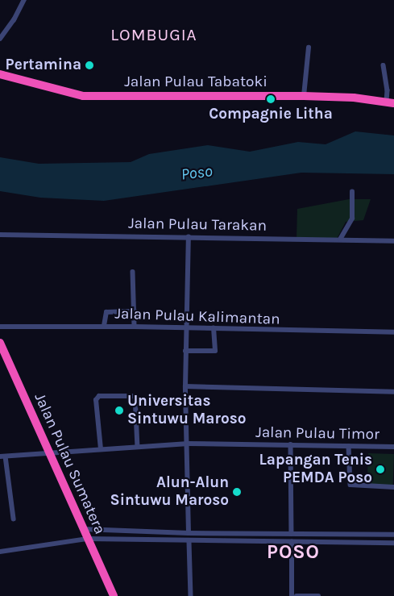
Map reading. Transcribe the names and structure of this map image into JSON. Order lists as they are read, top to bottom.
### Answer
{
  "streets": {
    "highway": ["Jalan Pulau Tabatoki", "Jalan Pulau Sumatera"],
    "street": ["Jalan Pulau Tarakan", "Jalan Pulau Kalimantan", "Jalan Pulau Timor"]
  },
  "crossings": [
    ["Jalan Pulau Timor", "Jalan Pulau Sumatera"]
  ],
  "districts": ["LOMBUGIA", "POSO"],
  "water": ["Poso"],
  "places": [
    "Pertamina",
    "Compagnie Litha",
    "Universitas Sintuwu Maroso",
    "Lapangan Tenis PEMDA Poso",
    "Alun-Alun Sintuwu Maroso"
  ]
}
